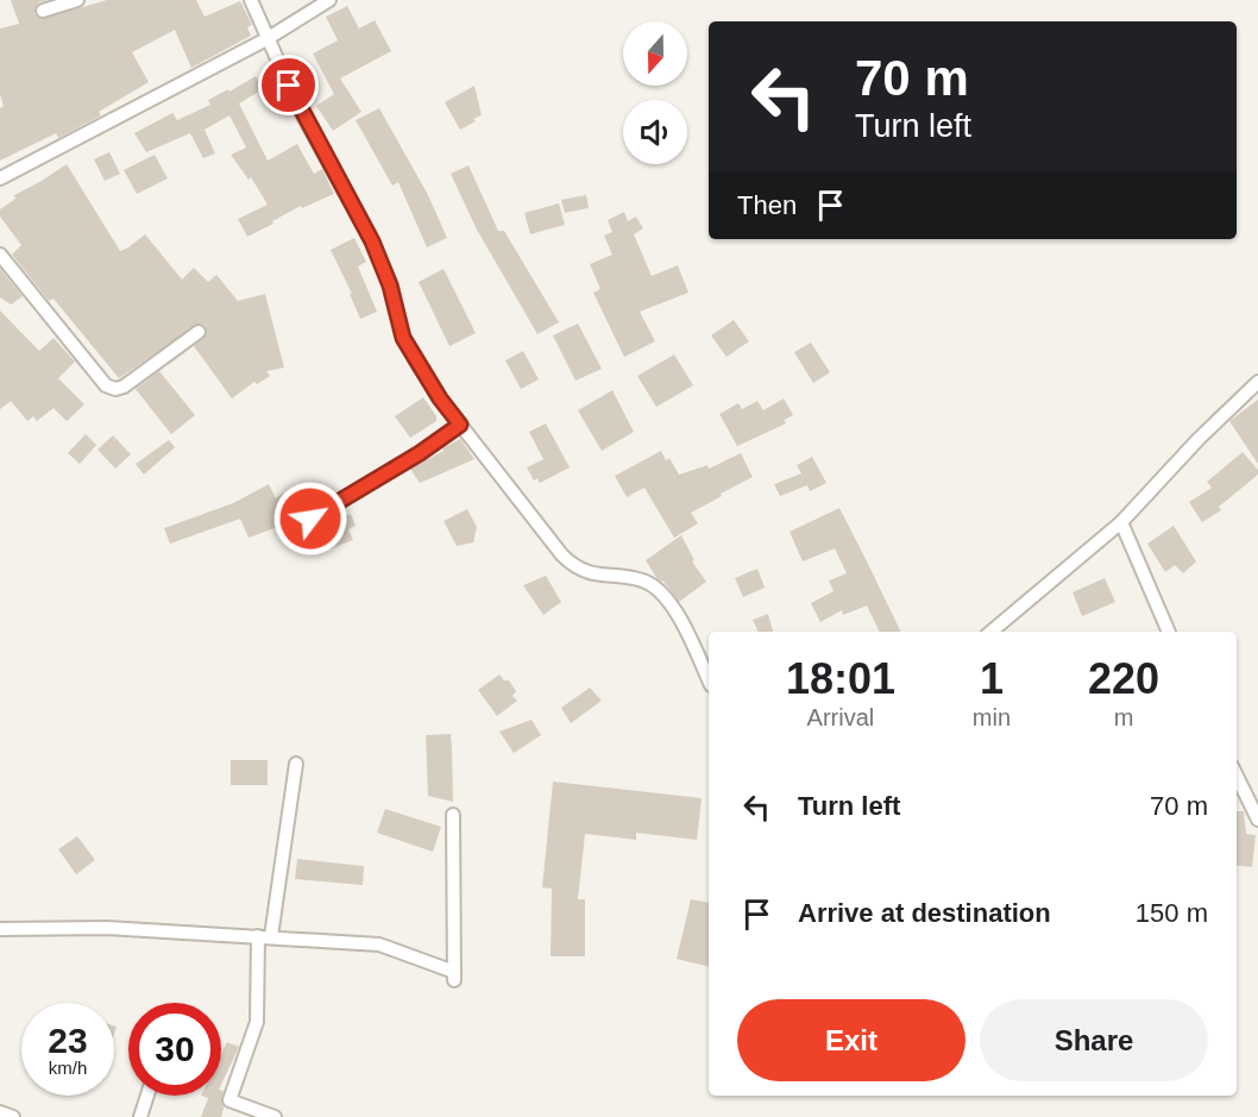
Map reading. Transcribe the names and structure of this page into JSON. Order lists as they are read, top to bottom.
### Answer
{
  "north": "bottom",
  "page": {
    "turn": ["70 m", "Turn left"],
    "then": "Then",
    "eta": [
      "18:01",
      "Arrival",
      "1",
      "min",
      "220",
      "m"
    ],
    "list": [
      {
        "name": "Turn left",
        "value": "70 m"
      },
      {
        "name": "Arrive at destination",
        "value": "150 m"
      }
    ],
    "buttons": ["Exit", "Share"],
    "speed": "23 km/h",
    "limit": "30"
  }
}
